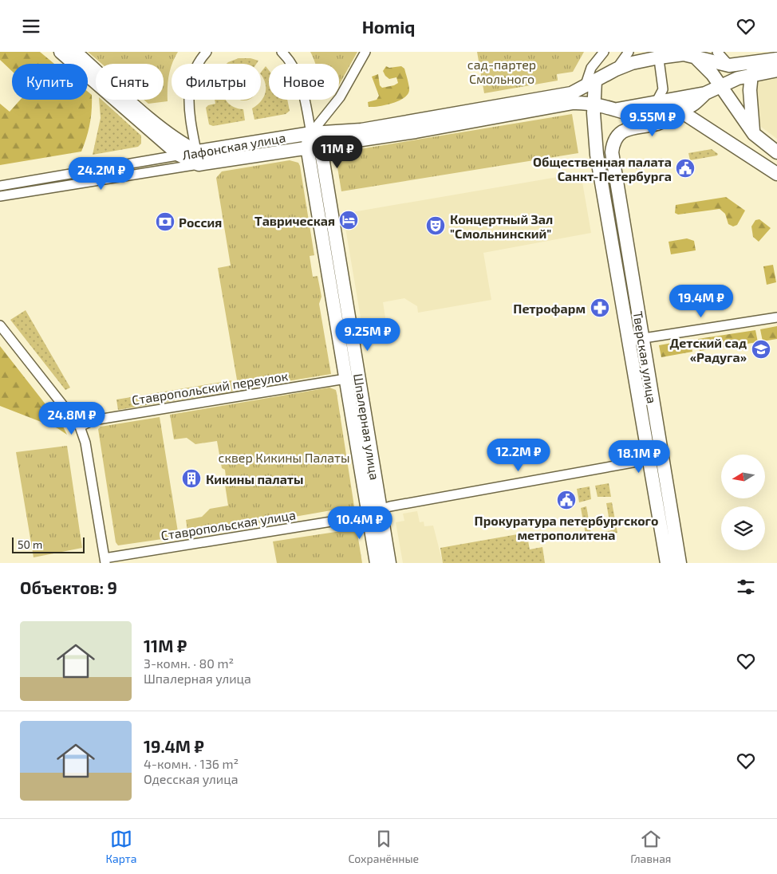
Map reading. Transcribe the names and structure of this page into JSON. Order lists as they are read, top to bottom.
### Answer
{
  "streets": {
    "street": [
      "Лафонская улица",
      "Тверская улица",
      "Ставропольский переулок",
      "Шпалерная улица",
      "Ставропольская улица"
    ]
  },
  "crossings": [
    ["Лафонская улица", "Тверская улица"],
    ["Лафонская улица", "Шпалерная улица"],
    ["Тверская улица", "Ставропольская улица"],
    ["Ставропольский переулок", "Шпалерная улица"],
    ["Шпалерная улица", "Ставропольская улица"]
  ],
  "parks": ["сад-партер Смольного", "сквер Кикины Палаты"],
  "places": {
    "public building": ["Общественная палата Санкт-Петербурга", "Прокуратура петербургского метрополитена"],
    "hotel": ["Таврическая"],
    "bank": ["Россия"],
    "theatre": ["Концертный Зал \"Смольнинский\""],
    "pharmacy": ["Петрофарм"],
    "school or university": ["Детский сад «Радуга»"],
    "building": ["Кикины палаты"]
  },
  "scale_bar": "50 m",
  "north": "left",
  "page": {
    "header": "Homiq",
    "chip": [
      "Купить",
      "Снять",
      "Фильтры",
      "Новое"
    ],
    "price": [
      "9.55M ₽",
      "11M ₽",
      "24.2M ₽",
      "19.4M ₽",
      "9.25M ₽",
      "24.8M ₽",
      "12.2M ₽",
      "18.1M ₽",
      "10.4M ₽"
    ],
    "scale": "50 m",
    "heading": "Объектов: 9",
    "list": [
      {
        "name": "11M ₽",
        "note": "3-комн. · 80 m² · Шпалерная улица"
      },
      {
        "name": "19.4M ₽",
        "note": "4-комн. · 136 m² · Одесская улица"
      }
    ],
    "tabs": ["Карта", "Сохранённые", "Главная"]
  }
}
